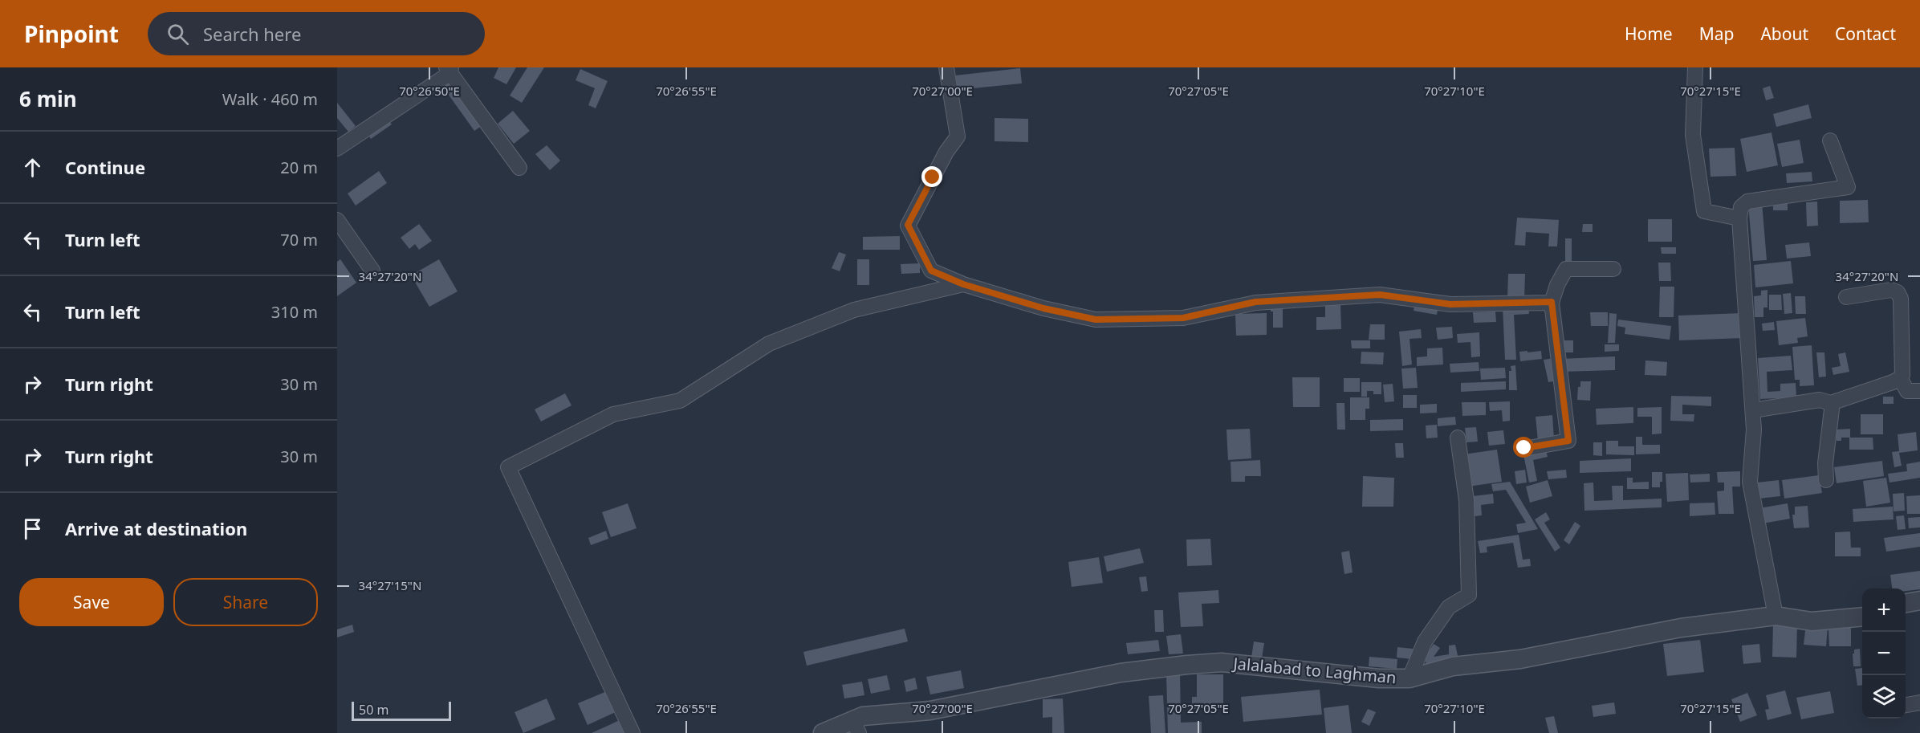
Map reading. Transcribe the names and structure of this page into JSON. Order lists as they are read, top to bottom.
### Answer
{
  "streets": {
    "street": ["Jalalabad to Laghman"]
  },
  "scale_bar": "50 m",
  "page": {
    "header": "Pinpoint",
    "search": "Search here",
    "nav": [
      "Home",
      "Map",
      "About",
      "Contact"
    ],
    "heading": ["6 min", "Walk · 460 m"],
    "list": [
      ["Continue", "20 m"],
      ["Turn left", "70 m"],
      ["Turn left", "310 m"],
      ["Turn right", "30 m"],
      ["Turn right", "30 m"],
      "Arrive at destination"
    ],
    "buttons": ["Save", "Share"],
    "map_buttons": ["+", "−"],
    "scale": "50 m"
  },
  "coordinates": [
    "70°26'50\"E",
    "70°26'55\"E",
    "70°27'00\"E",
    "70°27'05\"E",
    "70°27'10\"E",
    "70°27'15\"E",
    "34°27'20\"N",
    "34°27'15\"N"
  ]
}
